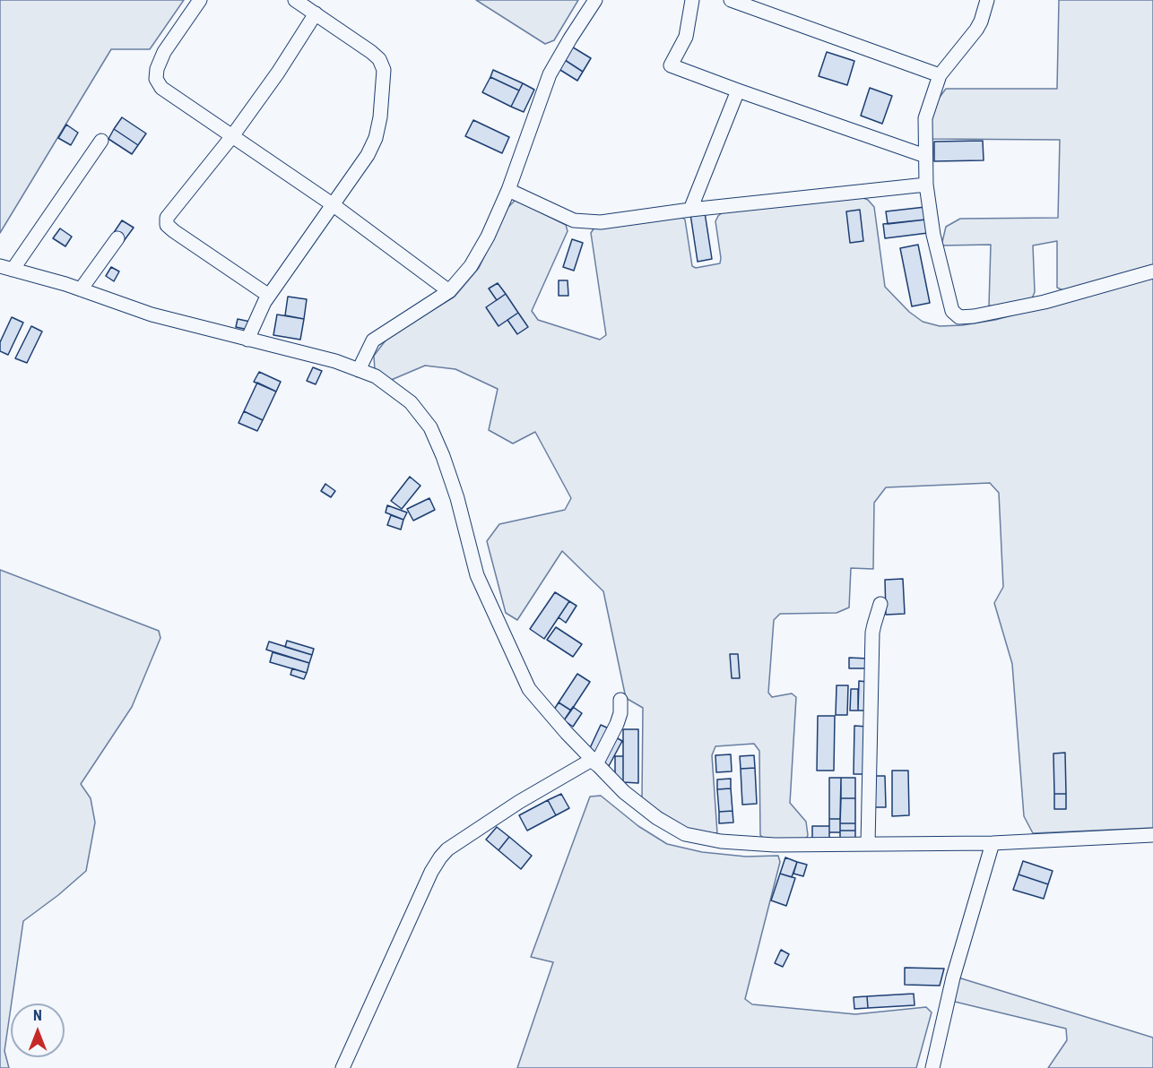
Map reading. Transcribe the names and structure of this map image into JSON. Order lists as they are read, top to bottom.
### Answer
{
  "north": "top"
}
